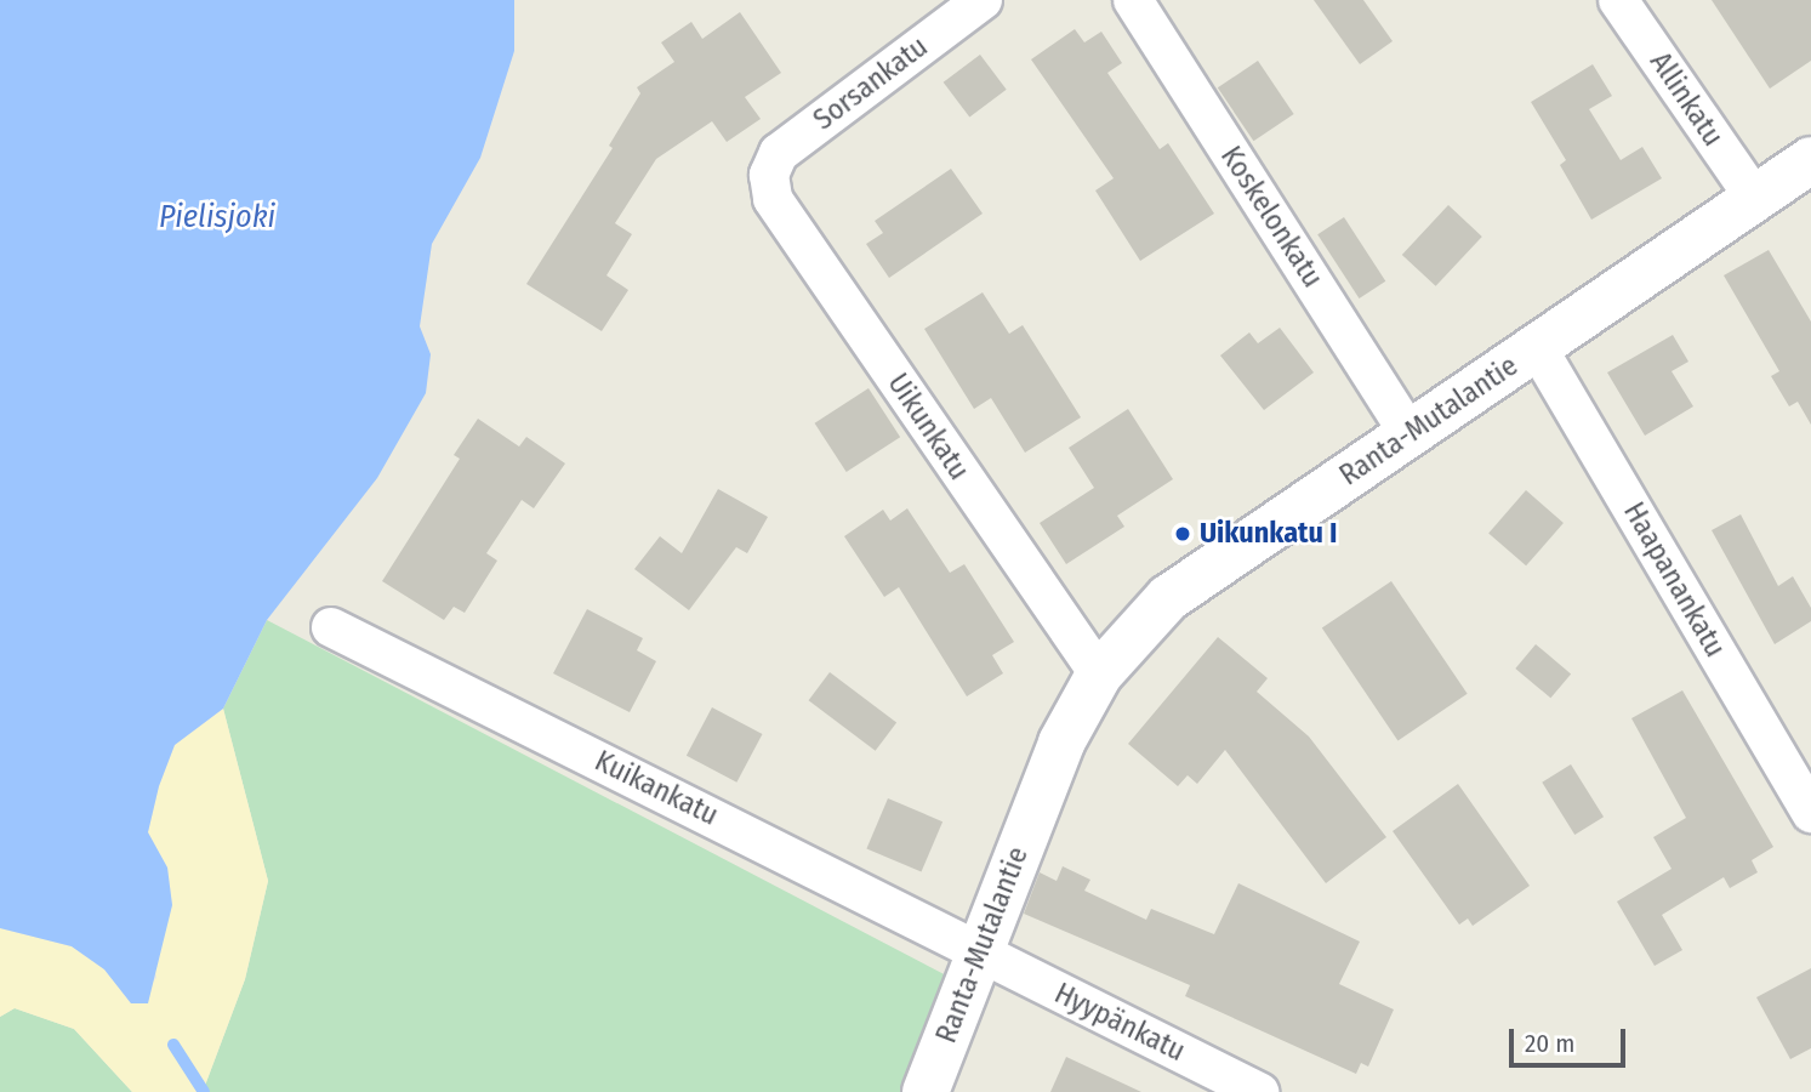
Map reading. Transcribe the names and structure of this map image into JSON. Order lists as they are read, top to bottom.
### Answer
{
  "streets": {
    "street": [
      "Sorsankatu",
      "Allinkatu",
      "Koskelonkatu",
      "Ranta-Mutalantie",
      "Uikunkatu",
      "Haapanankatu",
      "Kuikankatu",
      "Hyypänkatu"
    ]
  },
  "crossings": [
    ["Sorsankatu", "Uikunkatu"],
    ["Allinkatu", "Ranta-Mutalantie"],
    ["Koskelonkatu", "Ranta-Mutalantie"],
    ["Ranta-Mutalantie", "Uikunkatu"],
    ["Ranta-Mutalantie", "Haapanankatu"],
    ["Ranta-Mutalantie", "Kuikankatu"],
    ["Ranta-Mutalantie", "Hyypänkatu"],
    ["Kuikankatu", "Hyypänkatu"]
  ],
  "water": ["Pielisjoki"],
  "places": ["Uikunkatu I"],
  "scale_bar": "20 m"
}
